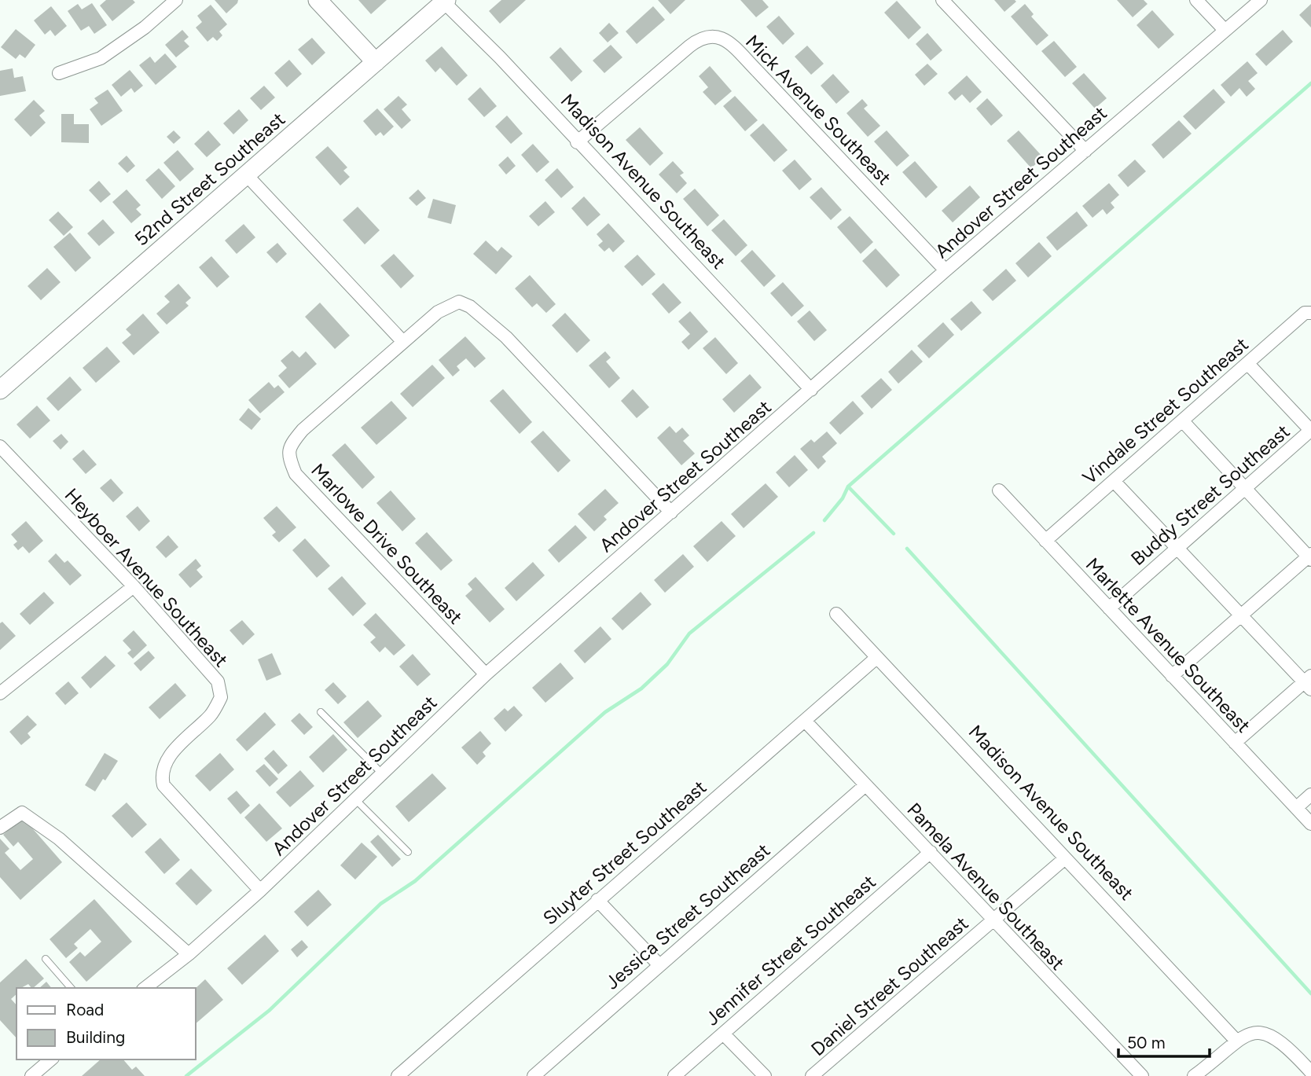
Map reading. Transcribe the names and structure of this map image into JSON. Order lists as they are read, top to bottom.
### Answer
{
  "streets": {
    "main road": ["52nd Street Southeast"],
    "street": [
      "Mick Avenue Southeast",
      "Madison Avenue Southeast",
      "Andover Street Southeast",
      "Vindale Street Southeast",
      "Buddy Street Southeast",
      "Marlowe Drive Southeast",
      "Heyboer Avenue Southeast",
      "Marlette Avenue Southeast",
      "Sluyter Street Southeast",
      "Pamela Avenue Southeast",
      "Jessica Street Southeast",
      "Jennifer Street Southeast",
      "Daniel Street Southeast"
    ]
  },
  "crossings": [
    ["Mick Avenue Southeast", "Madison Avenue Southeast"],
    ["Mick Avenue Southeast", "Andover Street Southeast"],
    ["52nd Street Southeast", "Madison Avenue Southeast"],
    ["Madison Avenue Southeast", "Andover Street Southeast"],
    ["Madison Avenue Southeast", "Sluyter Street Southeast"],
    ["Madison Avenue Southeast", "Daniel Street Southeast"],
    ["Andover Street Southeast", "Marlowe Drive Southeast"],
    ["Andover Street Southeast", "Heyboer Avenue Southeast"],
    ["Vindale Street Southeast", "Marlette Avenue Southeast"],
    ["Buddy Street Southeast", "Marlette Avenue Southeast"],
    ["Sluyter Street Southeast", "Pamela Avenue Southeast"],
    ["Pamela Avenue Southeast", "Jessica Street Southeast"],
    ["Pamela Avenue Southeast", "Jennifer Street Southeast"],
    ["Pamela Avenue Southeast", "Daniel Street Southeast"]
  ],
  "legend": ["Road", "Building"],
  "scale_bar": "50 m"
}
